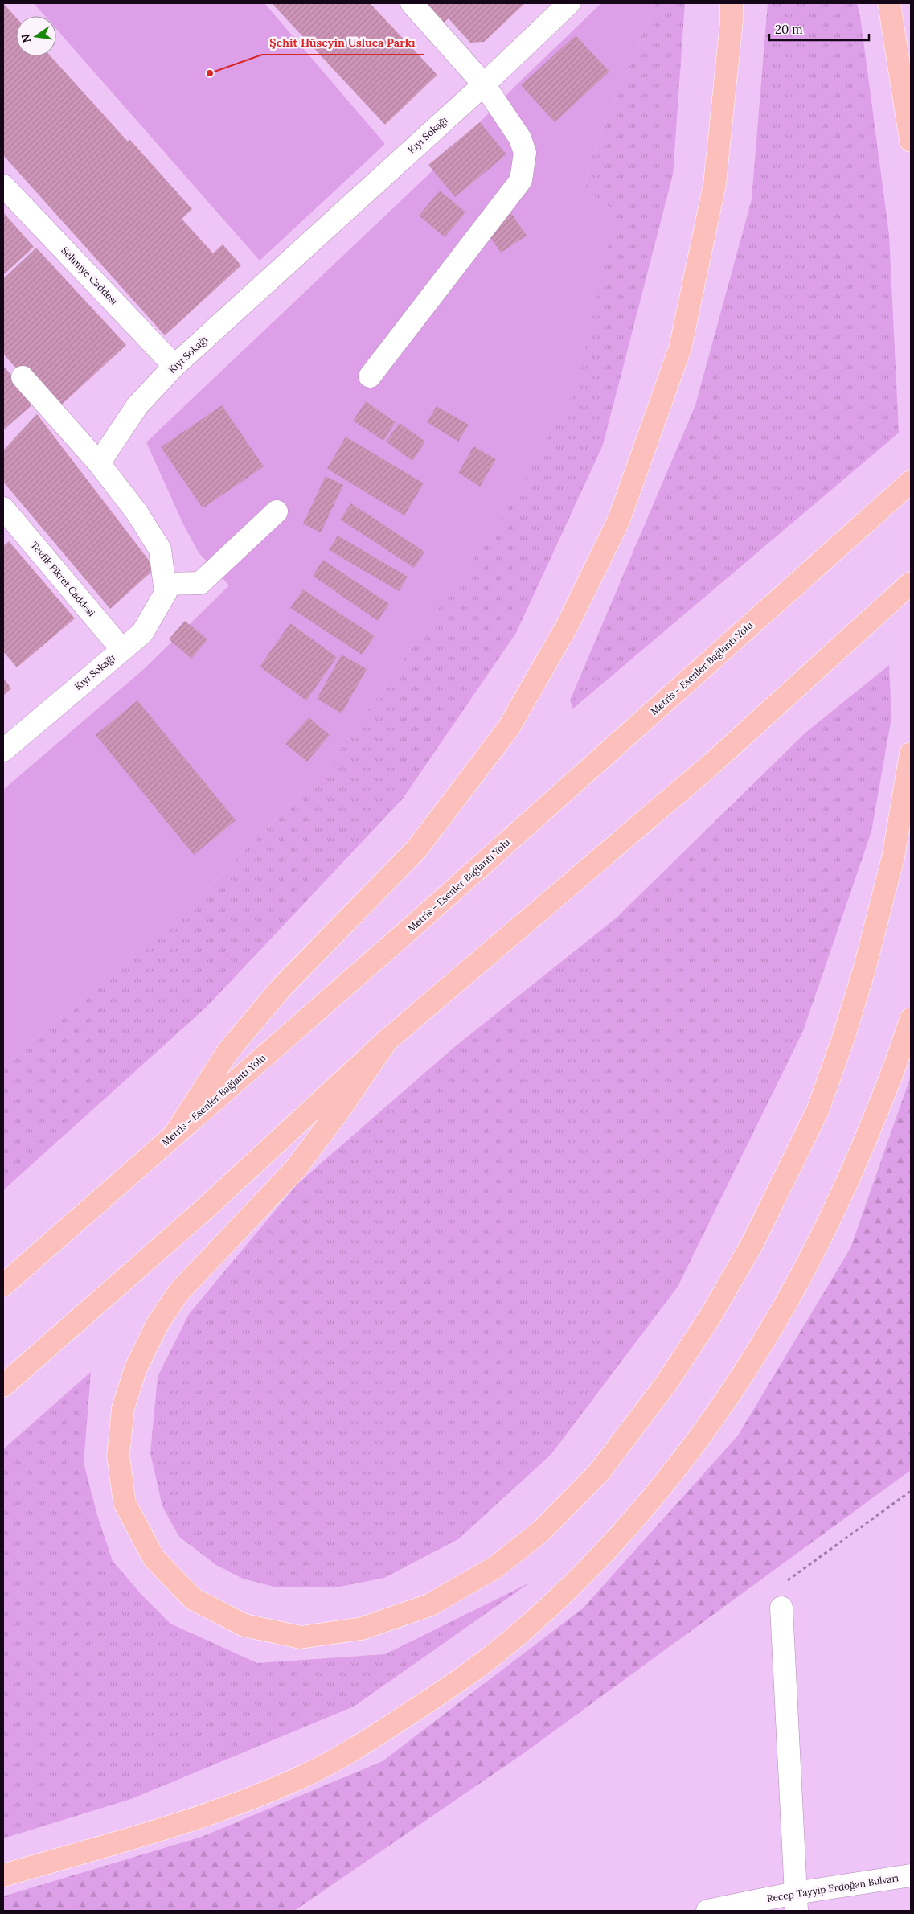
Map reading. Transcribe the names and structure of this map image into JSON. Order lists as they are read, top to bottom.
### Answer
{
  "streets": {
    "highway": ["Metris - Esenler Bağlantı Yolu"],
    "street": [
      "Kıyı Sokağı",
      "Selimiye Caddesi",
      "Tevfik Fikret Caddesi",
      "Recep Tayyip Erdoğan Bulvarı"
    ]
  },
  "crossings": [
    ["Kıyı Sokağı", "Selimiye Caddesi"],
    ["Kıyı Sokağı", "Tevfik Fikret Caddesi"]
  ],
  "places": ["Şehit Hüseyin Usluca Parkı"],
  "scale_bar": "20 m",
  "north": "left"
}
